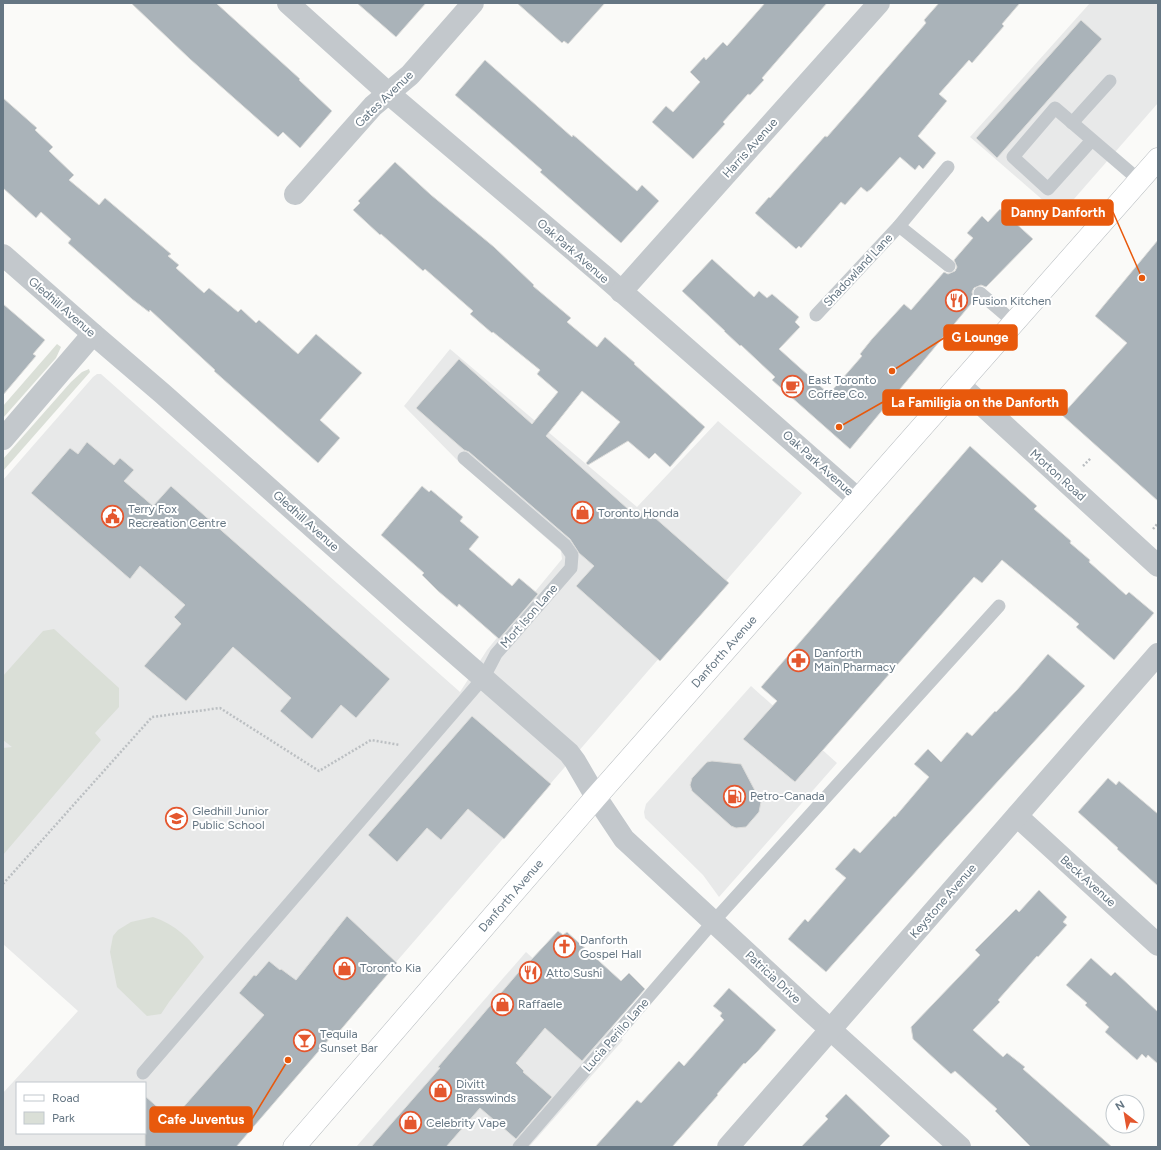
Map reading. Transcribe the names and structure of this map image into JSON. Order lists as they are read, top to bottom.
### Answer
{
  "streets": {
    "main road": ["Danforth Avenue"],
    "street": [
      "Gates Avenue",
      "Harris Avenue",
      "Oak Park Avenue",
      "Gledhill Avenue",
      "Morton Road",
      "Beck Avenue",
      "Keystone Avenue",
      "Patricia Drive"
    ],
    "lane": ["Shadowland Lane", "Mort Ison Lane", "Lucia Perillo Lane"]
  },
  "crossings": [
    ["Gates Avenue", "Oak Park Avenue"],
    ["Harris Avenue", "Oak Park Avenue"],
    ["Oak Park Avenue", "Danforth Avenue"],
    ["Gledhill Avenue", "Mort Ison Lane"],
    ["Gledhill Avenue", "Danforth Avenue"],
    ["Gledhill Avenue", "Patricia Drive"],
    ["Morton Road", "Danforth Avenue"],
    ["Danforth Avenue", "Patricia Drive"],
    ["Beck Avenue", "Keystone Avenue"],
    ["Keystone Avenue", "Patricia Drive"],
    ["Patricia Drive", "Lucia Perillo Lane"]
  ],
  "places": {
    "other": [
      "Danny Danforth",
      "G Lounge",
      "La Familigia on the Danforth",
      "Cafe Juventus"
    ],
    "restaurant": ["Fusion Kitchen", "Atto Sushi"],
    "cafe": ["East Toronto Coffee Co."],
    "shop": [
      "Toronto Honda",
      "Toronto Kia",
      "Raffaele",
      "Divitt Brasswinds",
      "Celebrity Vape"
    ],
    "public building": ["Terry Fox Recreation Centre"],
    "pharmacy": ["Danforth Main Pharmacy"],
    "fuel station": ["Petro-Canada"],
    "school or university": ["Gledhill Junior Public School"],
    "church": ["Danforth Gospel Hall"],
    "bar": ["Tequila Sunset Bar"]
  },
  "legend": ["Road", "Park"],
  "north": "top left"
}
